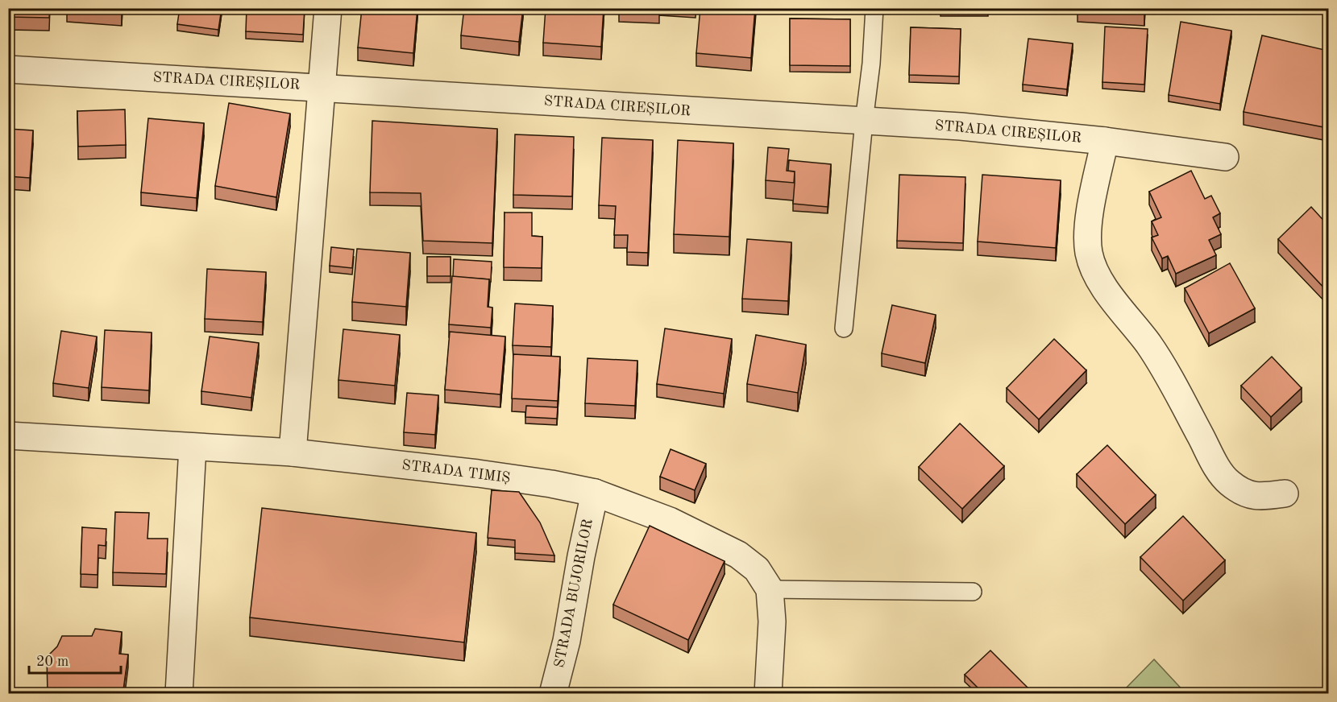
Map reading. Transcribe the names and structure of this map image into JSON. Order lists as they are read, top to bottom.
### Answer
{
  "streets": {
    "street": ["STRADA CIREȘILOR", "STRADA TIMIȘ", "STRADA BUJORILOR"]
  },
  "crossings": [
    ["STRADA TIMIȘ", "STRADA BUJORILOR"]
  ],
  "scale_bar": "20 m"
}
